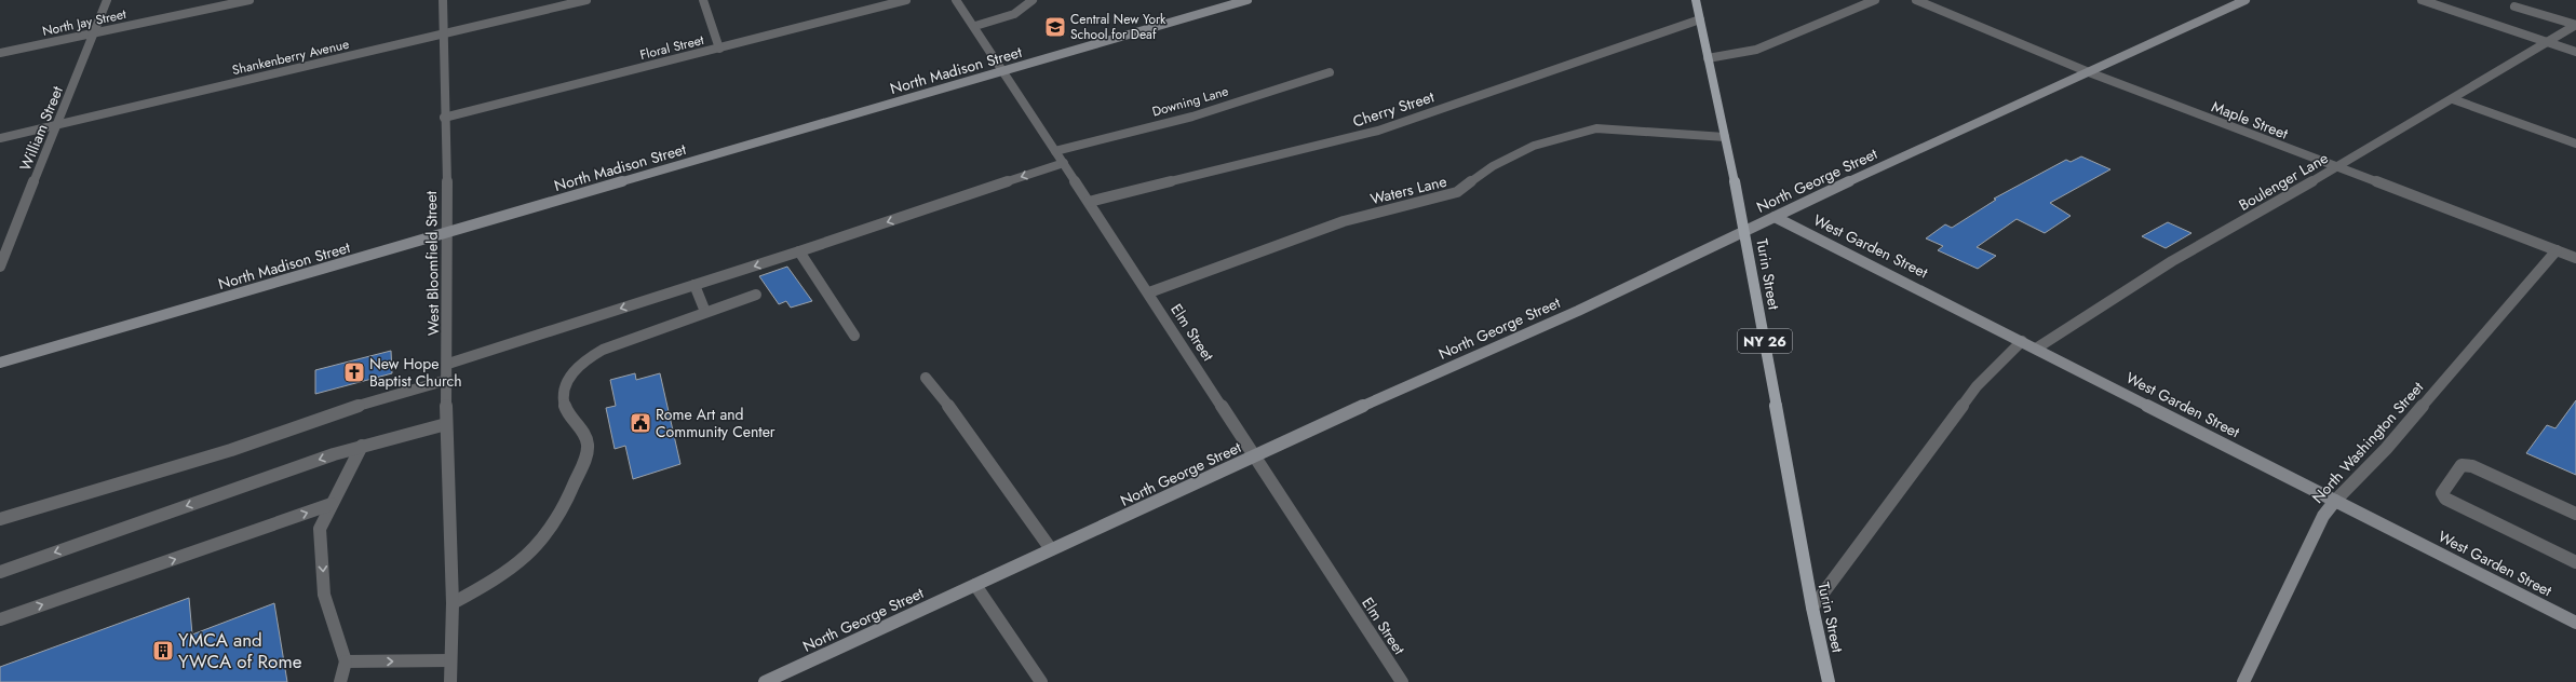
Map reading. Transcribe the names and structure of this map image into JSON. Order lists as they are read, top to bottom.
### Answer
{
  "streets": {
    "main road": ["Turin Street", "NY 26"],
    "street": [
      "North Jay Street",
      "Floral Street",
      "Shankenberry Avenue",
      "North Madison Street",
      "Downing Lane",
      "Cherry Street",
      "Maple Street",
      "William Street",
      "North George Street",
      "Boulenger Lane",
      "Waters Lane",
      "West Garden Street",
      "West Bloomfield Street",
      "Elm Street",
      "North Washington Street"
    ]
  },
  "crossings": [
    ["North Jay Street", "William Street"],
    ["Floral Street", "West Bloomfield Street"],
    ["Shankenberry Avenue", "William Street"],
    ["Shankenberry Avenue", "West Bloomfield Street"],
    ["North Madison Street", "West Bloomfield Street"],
    ["North Madison Street", "Elm Street"],
    ["Downing Lane", "Elm Street"],
    ["Cherry Street", "Turin Street"],
    ["Cherry Street", "Elm Street"],
    ["Maple Street", "North George Street"],
    ["Maple Street", "Boulenger Lane"],
    ["Maple Street", "North Washington Street"],
    ["North George Street", "West Garden Street"],
    ["North George Street", "Turin Street"],
    ["North George Street", "Elm Street"],
    ["Boulenger Lane", "West Garden Street"],
    ["Waters Lane", "Turin Street"],
    ["Waters Lane", "Elm Street"],
    ["West Garden Street", "North Washington Street"]
  ],
  "places": {
    "school or university": ["Central New York School for Deaf"],
    "church": ["New Hope Baptist Church"],
    "public building": ["Rome Art and Community Center"],
    "building": ["YMCA and YWCA of Rome"]
  }
}
